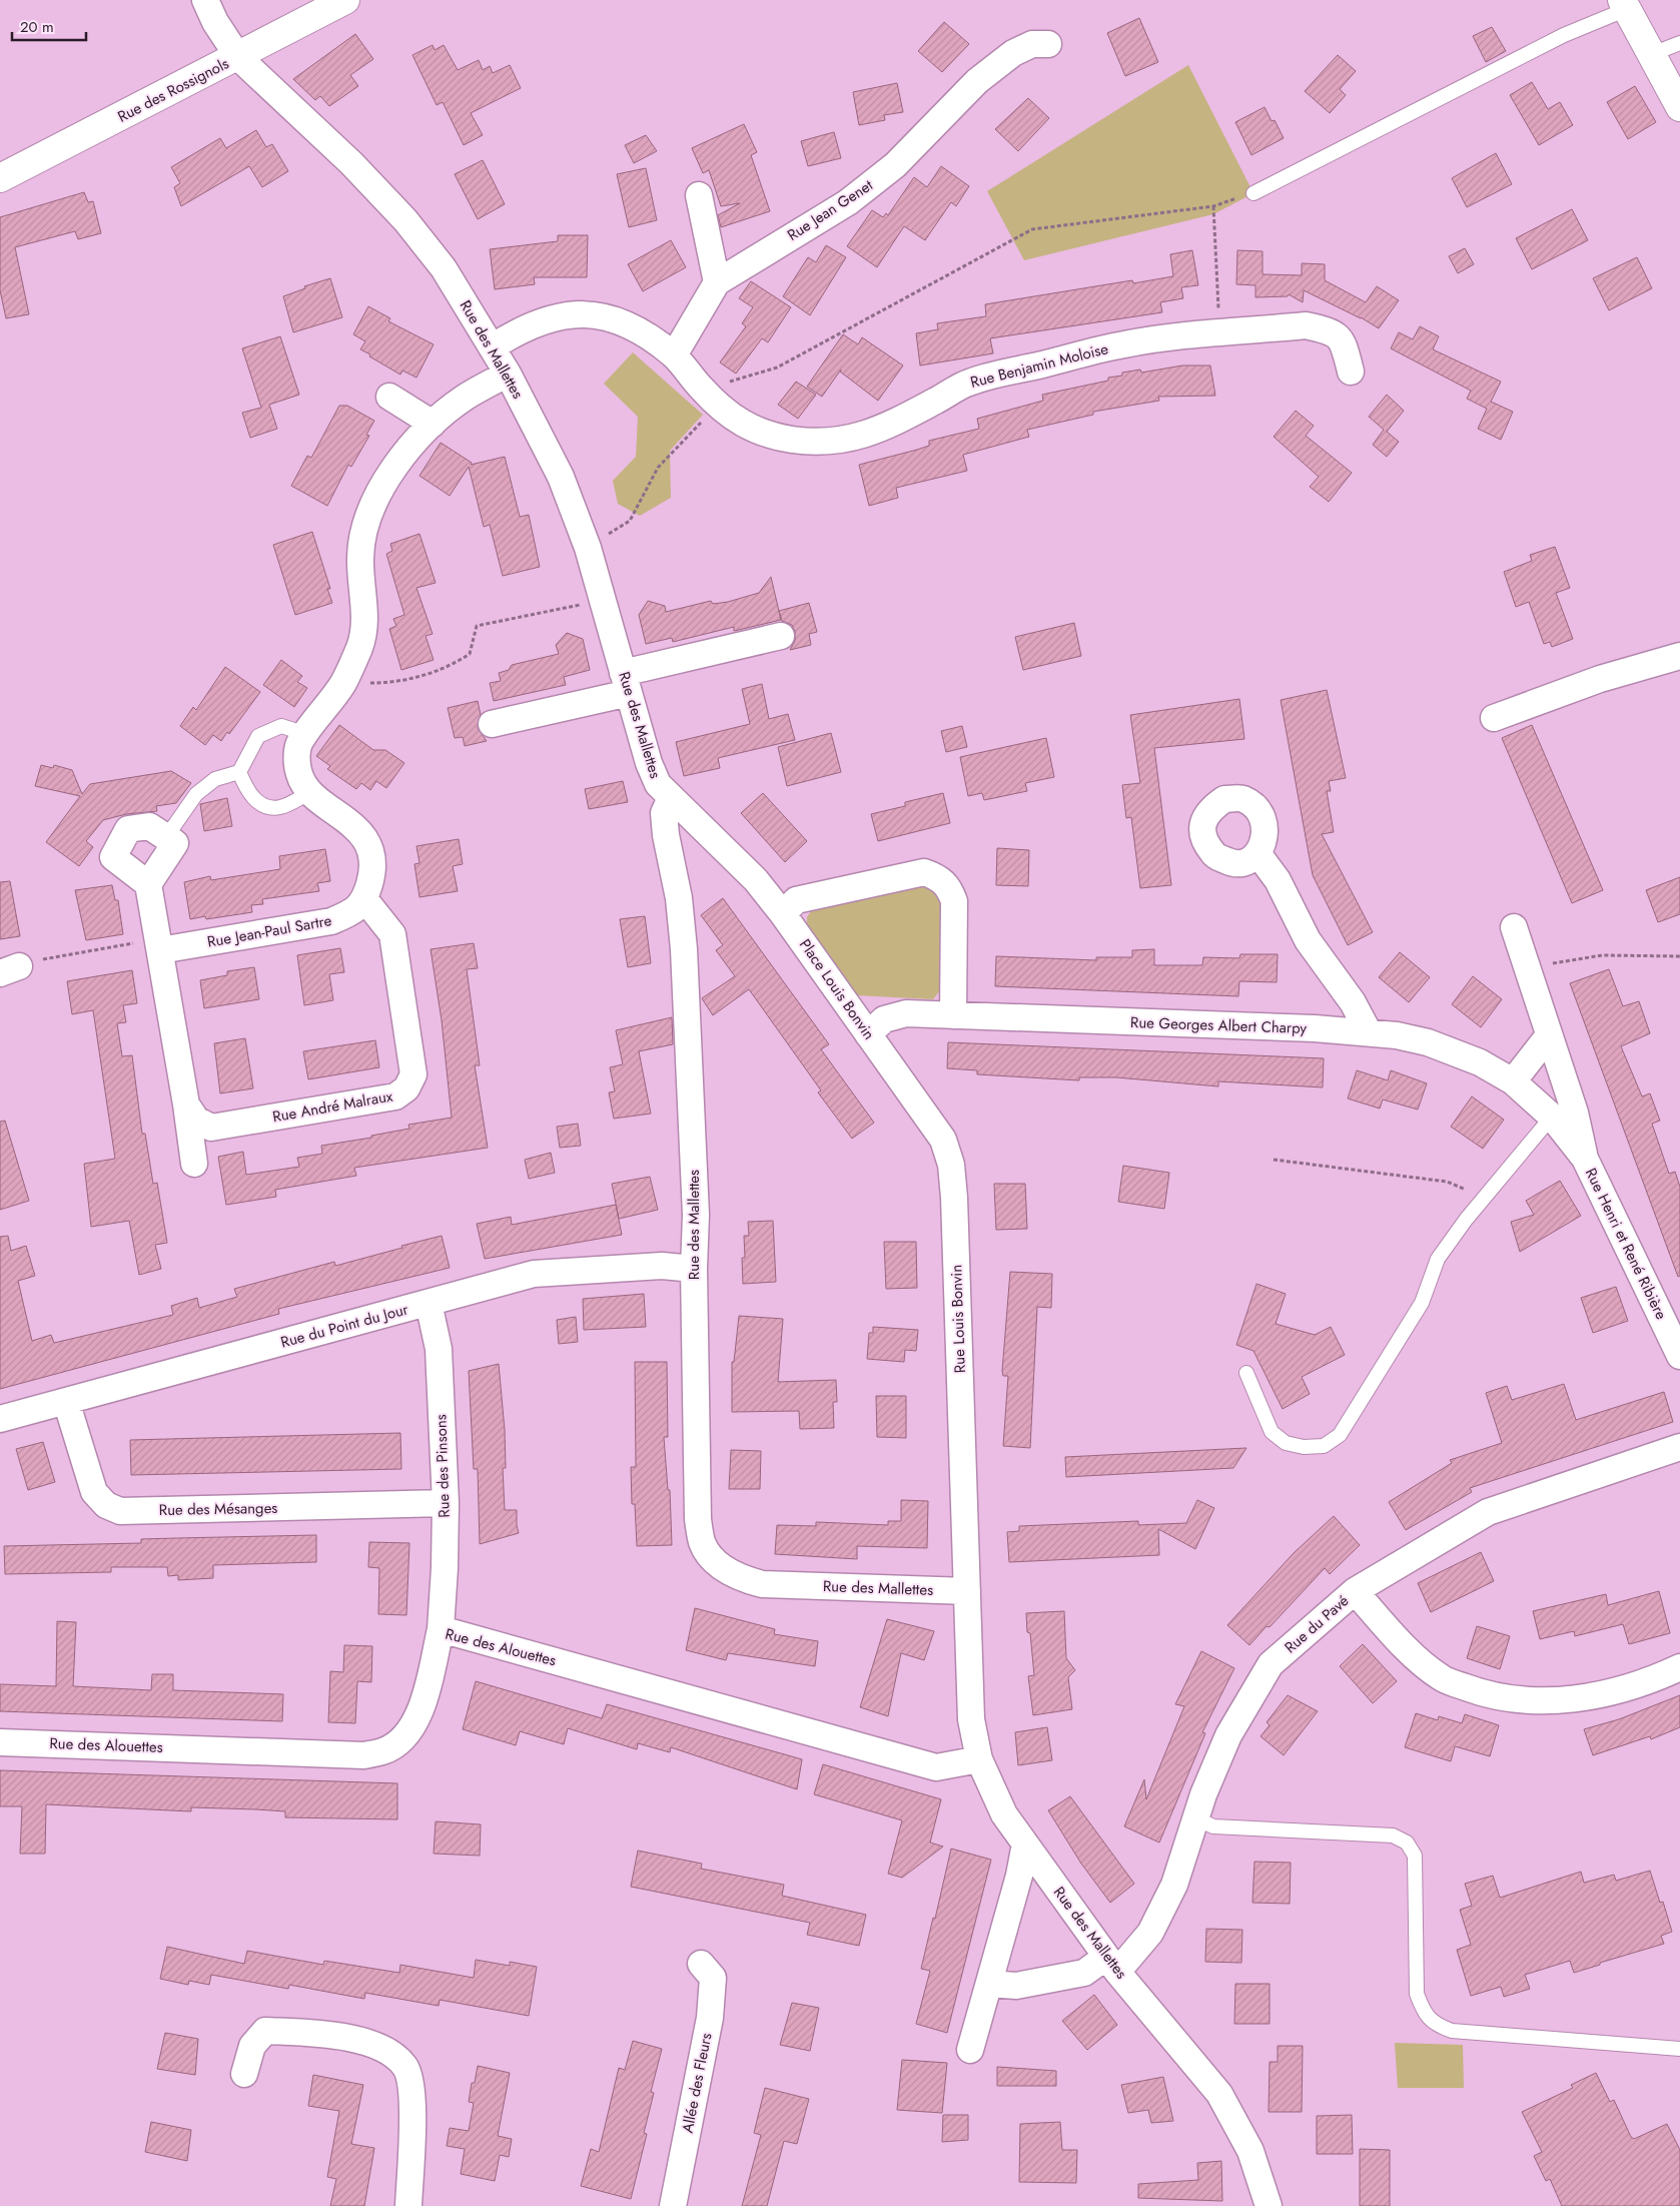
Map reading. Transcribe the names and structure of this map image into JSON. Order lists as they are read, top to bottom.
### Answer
{
  "streets": {
    "street": [
      "Rue des Rossignols",
      "Rue Jean Genet",
      "Rue des Mallettes",
      "Rue Benjamin Moloise",
      "Rue Jean-Paul Sartre",
      "Place Louis Bonvin",
      "Rue Georges Albert Charpy",
      "Rue André Malraux",
      "Rue Henri et René Ribière",
      "Rue Louis Bonvin",
      "Rue du Point du Jour",
      "Rue des Pinsons",
      "Rue des Mésanges",
      "Rue du Pavé",
      "Rue des Alouettes",
      "Allée des Fleurs"
    ]
  },
  "crossings": [
    ["Rue des Rossignols", "Rue des Mallettes"],
    ["Rue Jean Genet", "Rue Benjamin Moloise"],
    ["Rue des Mallettes", "Rue Benjamin Moloise"],
    ["Rue des Mallettes", "Place Louis Bonvin"],
    ["Rue des Mallettes", "Rue Louis Bonvin"],
    ["Rue des Mallettes", "Rue du Point du Jour"],
    ["Rue des Mallettes", "Rue du Pavé"],
    ["Rue des Mallettes", "Rue des Alouettes"],
    ["Rue Jean-Paul Sartre", "Rue André Malraux"],
    ["Place Louis Bonvin", "Rue Georges Albert Charpy"],
    ["Place Louis Bonvin", "Rue Louis Bonvin"],
    ["Rue Georges Albert Charpy", "Rue Henri et René Ribière"],
    ["Rue du Point du Jour", "Rue des Pinsons"],
    ["Rue du Point du Jour", "Rue des Mésanges"],
    ["Rue des Pinsons", "Rue des Mésanges"],
    ["Rue des Pinsons", "Rue des Alouettes"]
  ],
  "scale_bar": "20 m"
}
